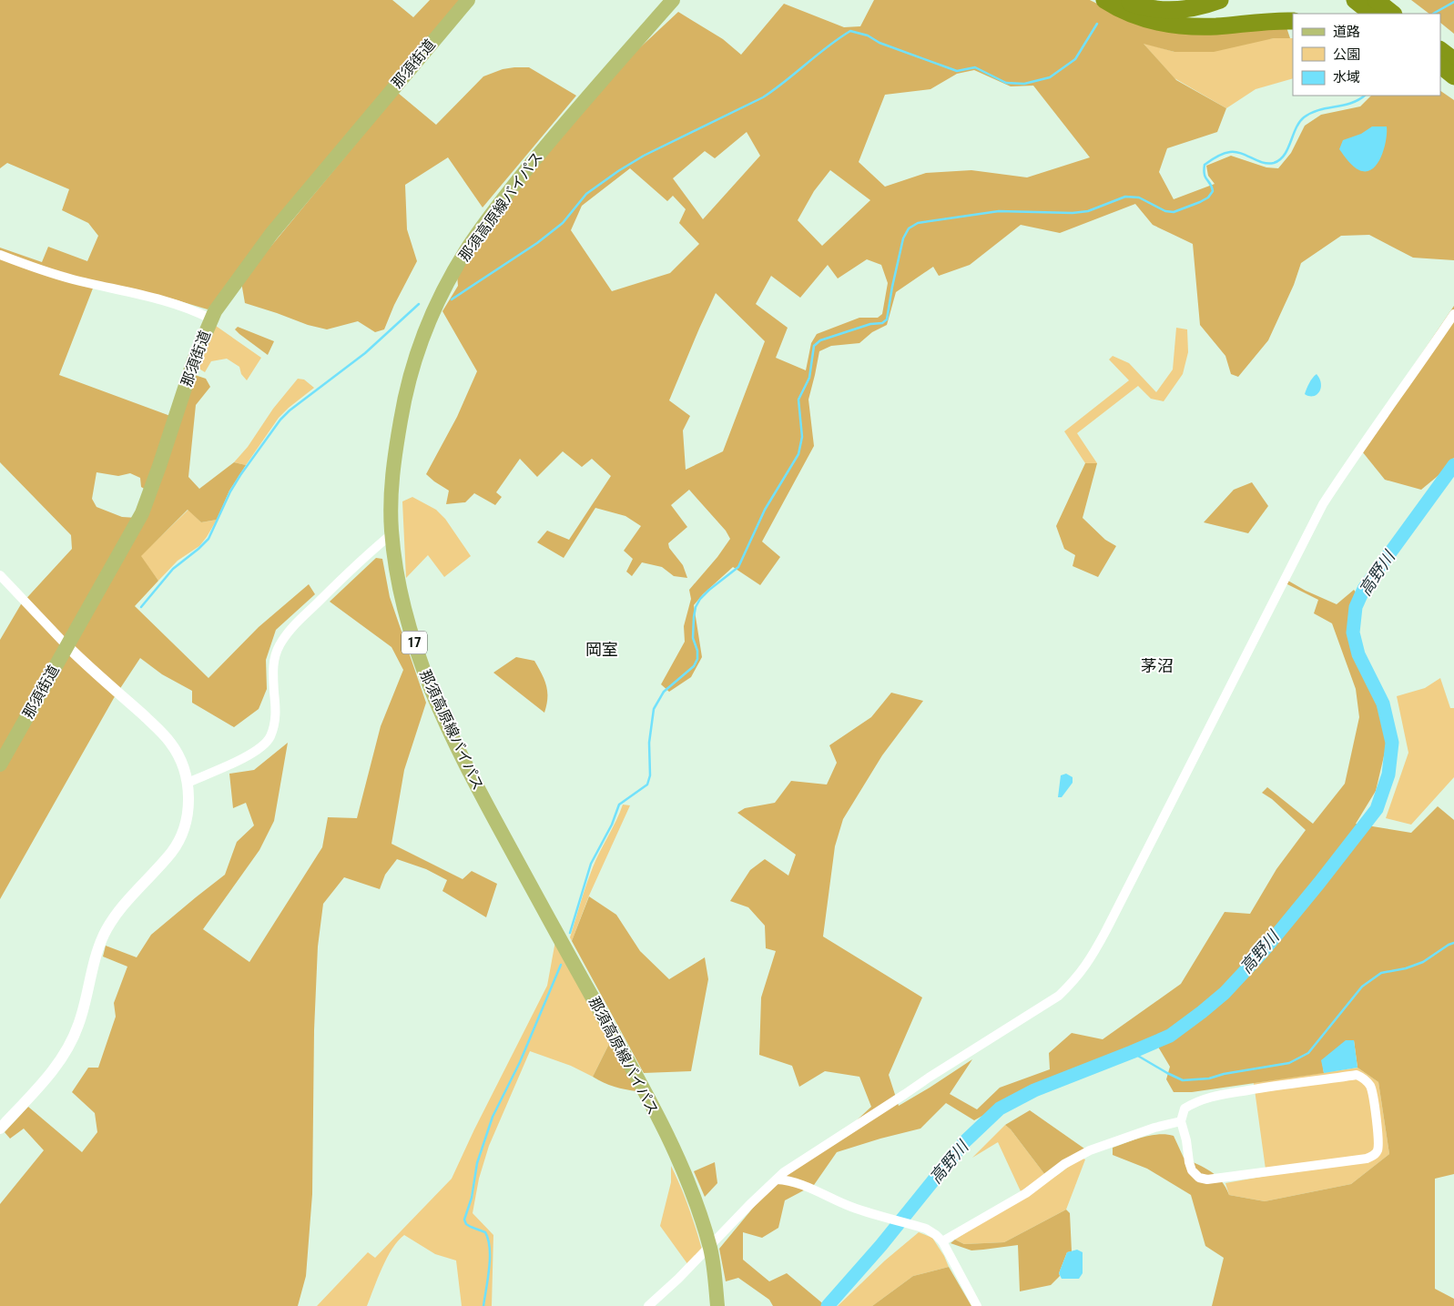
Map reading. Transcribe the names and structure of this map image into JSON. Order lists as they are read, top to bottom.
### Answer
{
  "streets": {
    "main road": ["那須街道", "那須高原線バイパス", "17"]
  },
  "districts": ["岡室", "茅沼"],
  "water": ["高野川"],
  "legend": ["道路", "公園", "水域"]
}
